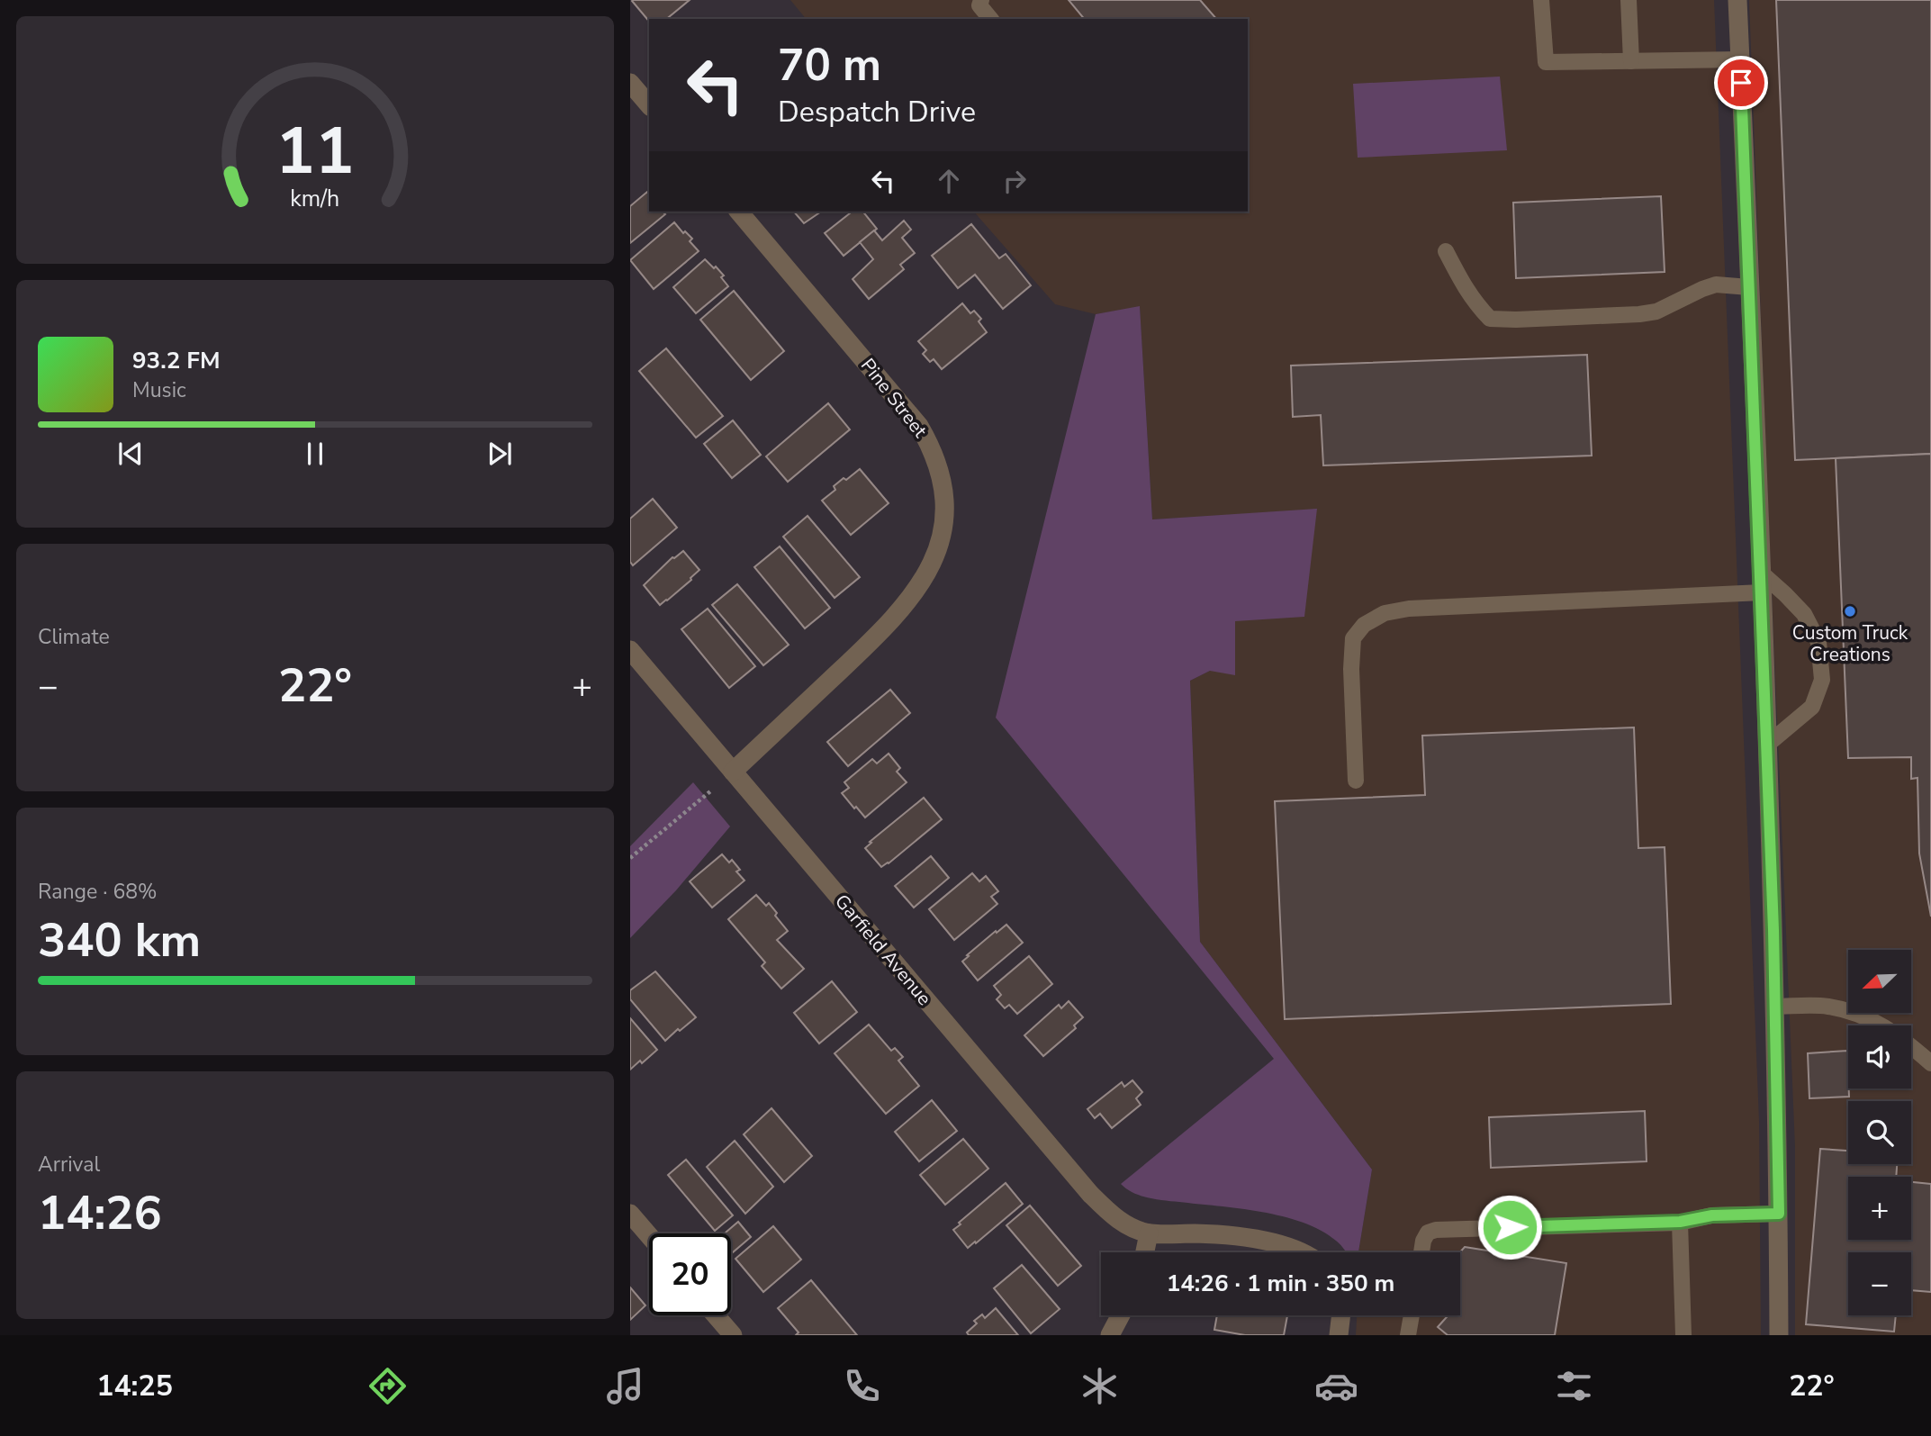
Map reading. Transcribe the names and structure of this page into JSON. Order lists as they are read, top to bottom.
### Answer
{
  "streets": {
    "street": ["Pine Street", "Garfield Avenue"]
  },
  "crossings": [
    ["Pine Street", "Garfield Avenue"]
  ],
  "places": ["Custom Truck Creations"],
  "north": "bottom left",
  "page": {
    "turn": ["70 m", "Despatch Drive"],
    "song": ["93.2 FM", "Music"],
    "tile": [
      "Climate",
      ["Range · 68%", "340 km"],
      ["Arrival", "14:26"]
    ],
    "heat": ["−", "22°", "+"],
    "map_buttons": ["+", "−"],
    "limit": "20",
    "trip": "14:26 · 1 min · 350 m",
    "tabs": ["14:25", "22°"],
    "gauge": ["11", "km/h"]
  }
}
